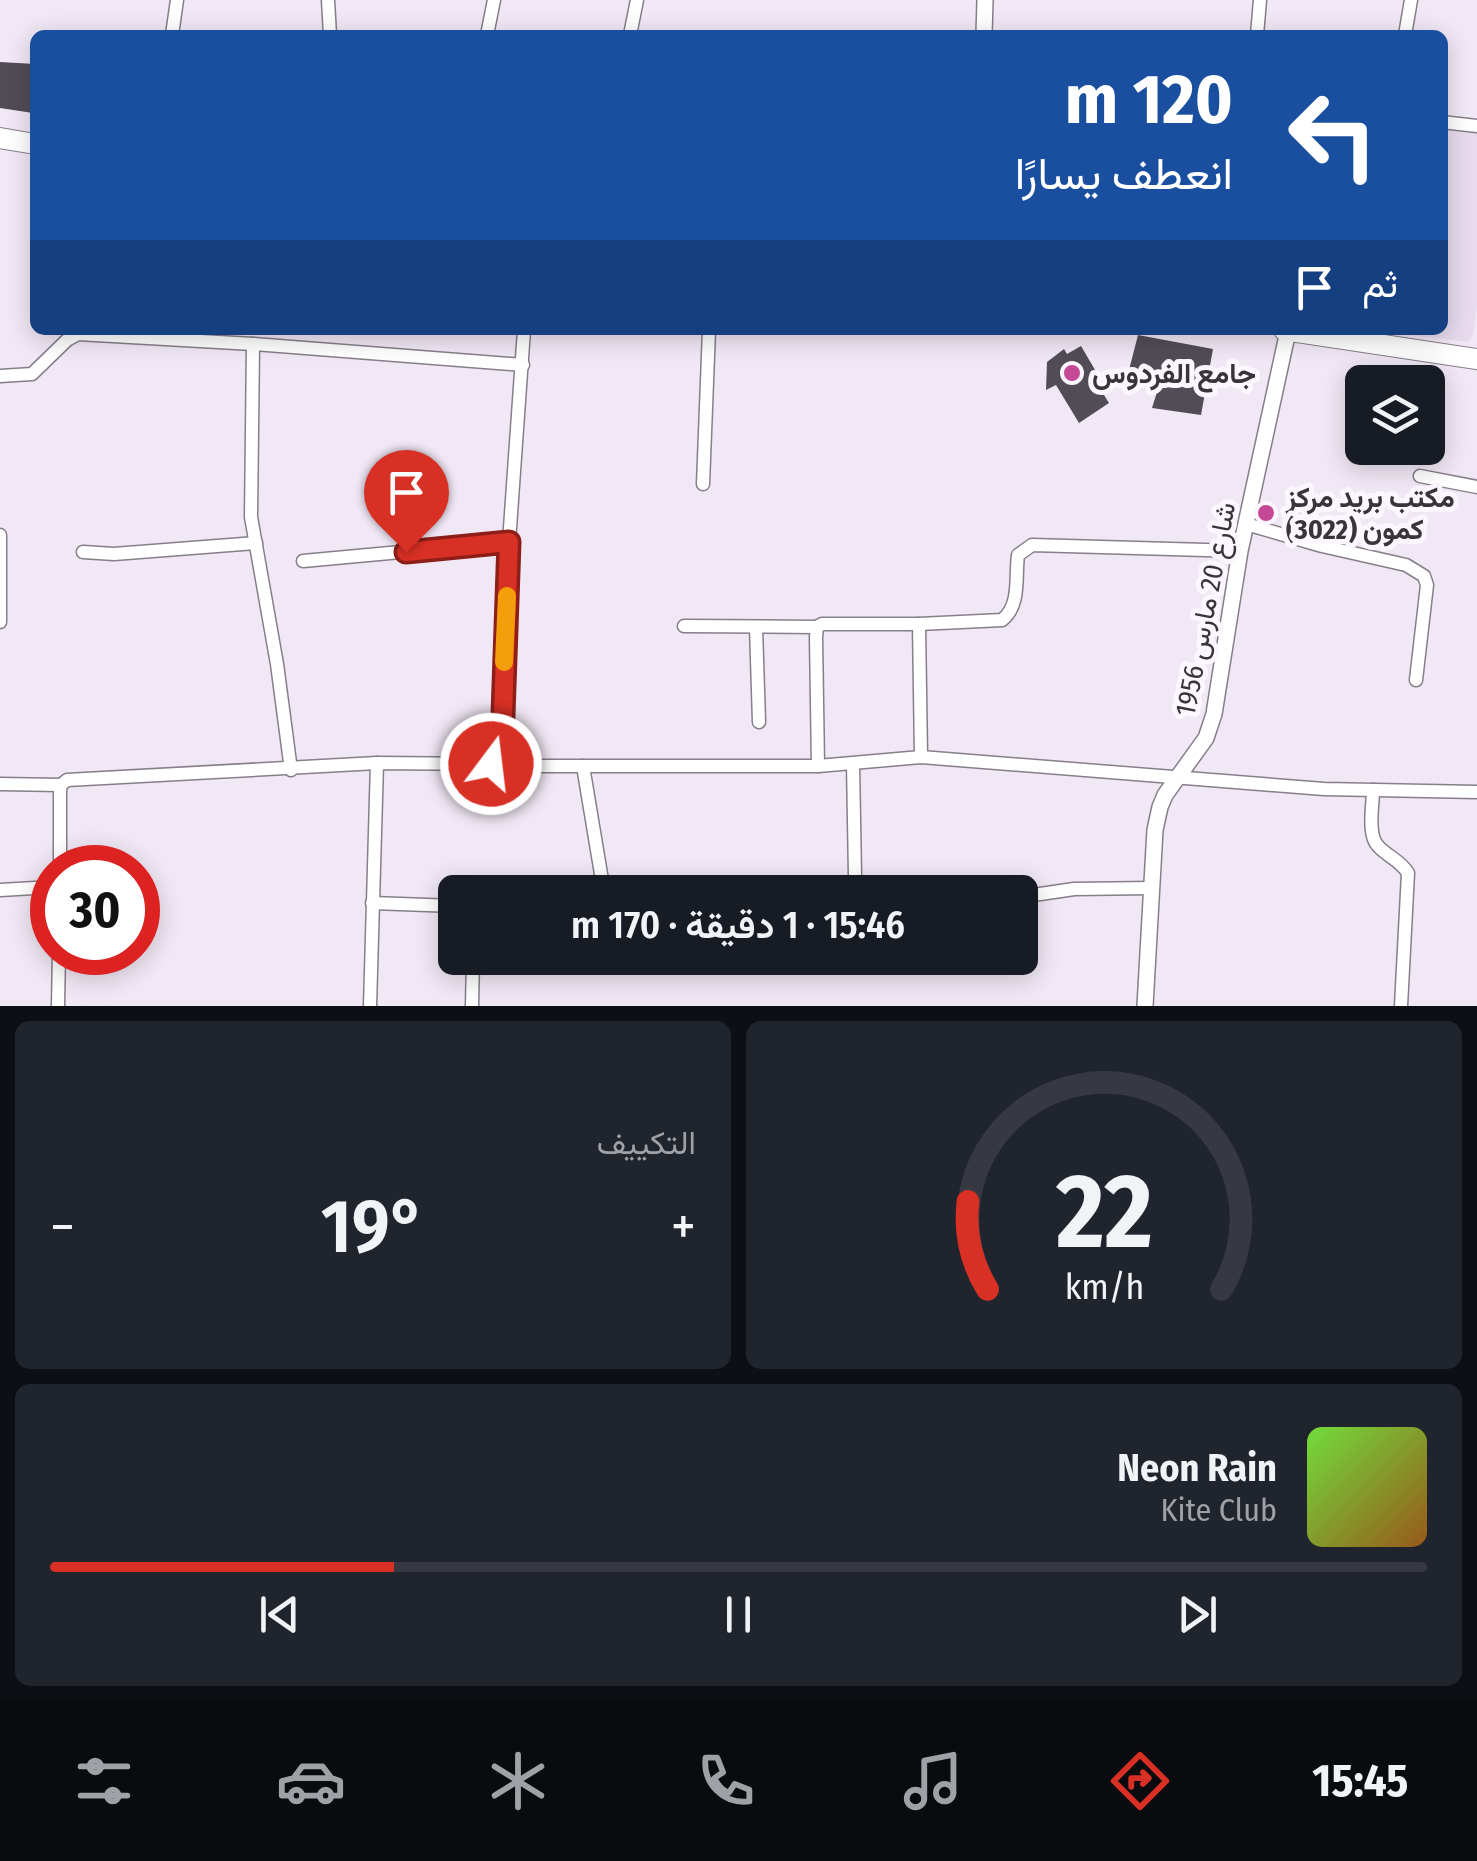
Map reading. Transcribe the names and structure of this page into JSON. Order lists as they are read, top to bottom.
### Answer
{
  "streets": {
    "street": ["شارع 20 مارس 1956"]
  },
  "places": ["جامع الفردوس", "مكتب بريد مركز كمون (3022)"],
  "page": {
    "turn": ["120 m", "انعطف يسارًا"],
    "then": "ثم",
    "limit": "30",
    "trip": "15:46 · 1 دقيقة · 170 m",
    "tile": "التكييف",
    "heat": ["−", "19°", "+"],
    "song": ["Neon Rain", "Kite Club"],
    "tabs": "15:45",
    "gauge": ["22", "km/h"]
  }
}
